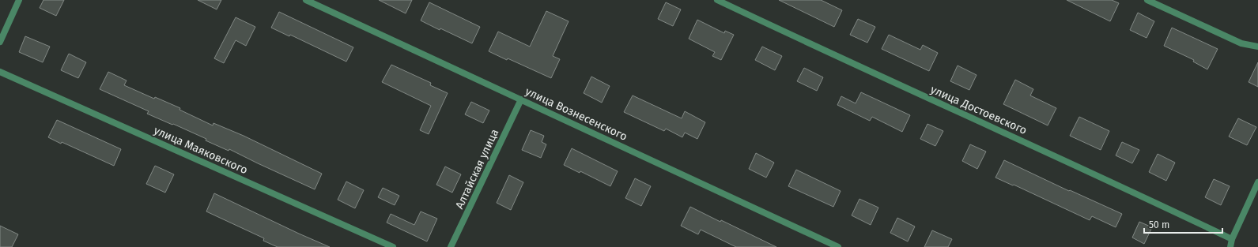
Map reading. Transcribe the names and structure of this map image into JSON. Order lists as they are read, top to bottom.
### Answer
{
  "streets": {
    "street": [
      "улица Достоевского",
      "улица Вознесенского",
      "улица Маяковского",
      "Алтайская улица"
    ]
  },
  "crossings": [
    ["улица Вознесенского", "Алтайская улица"]
  ],
  "scale_bar": "50 m"
}
